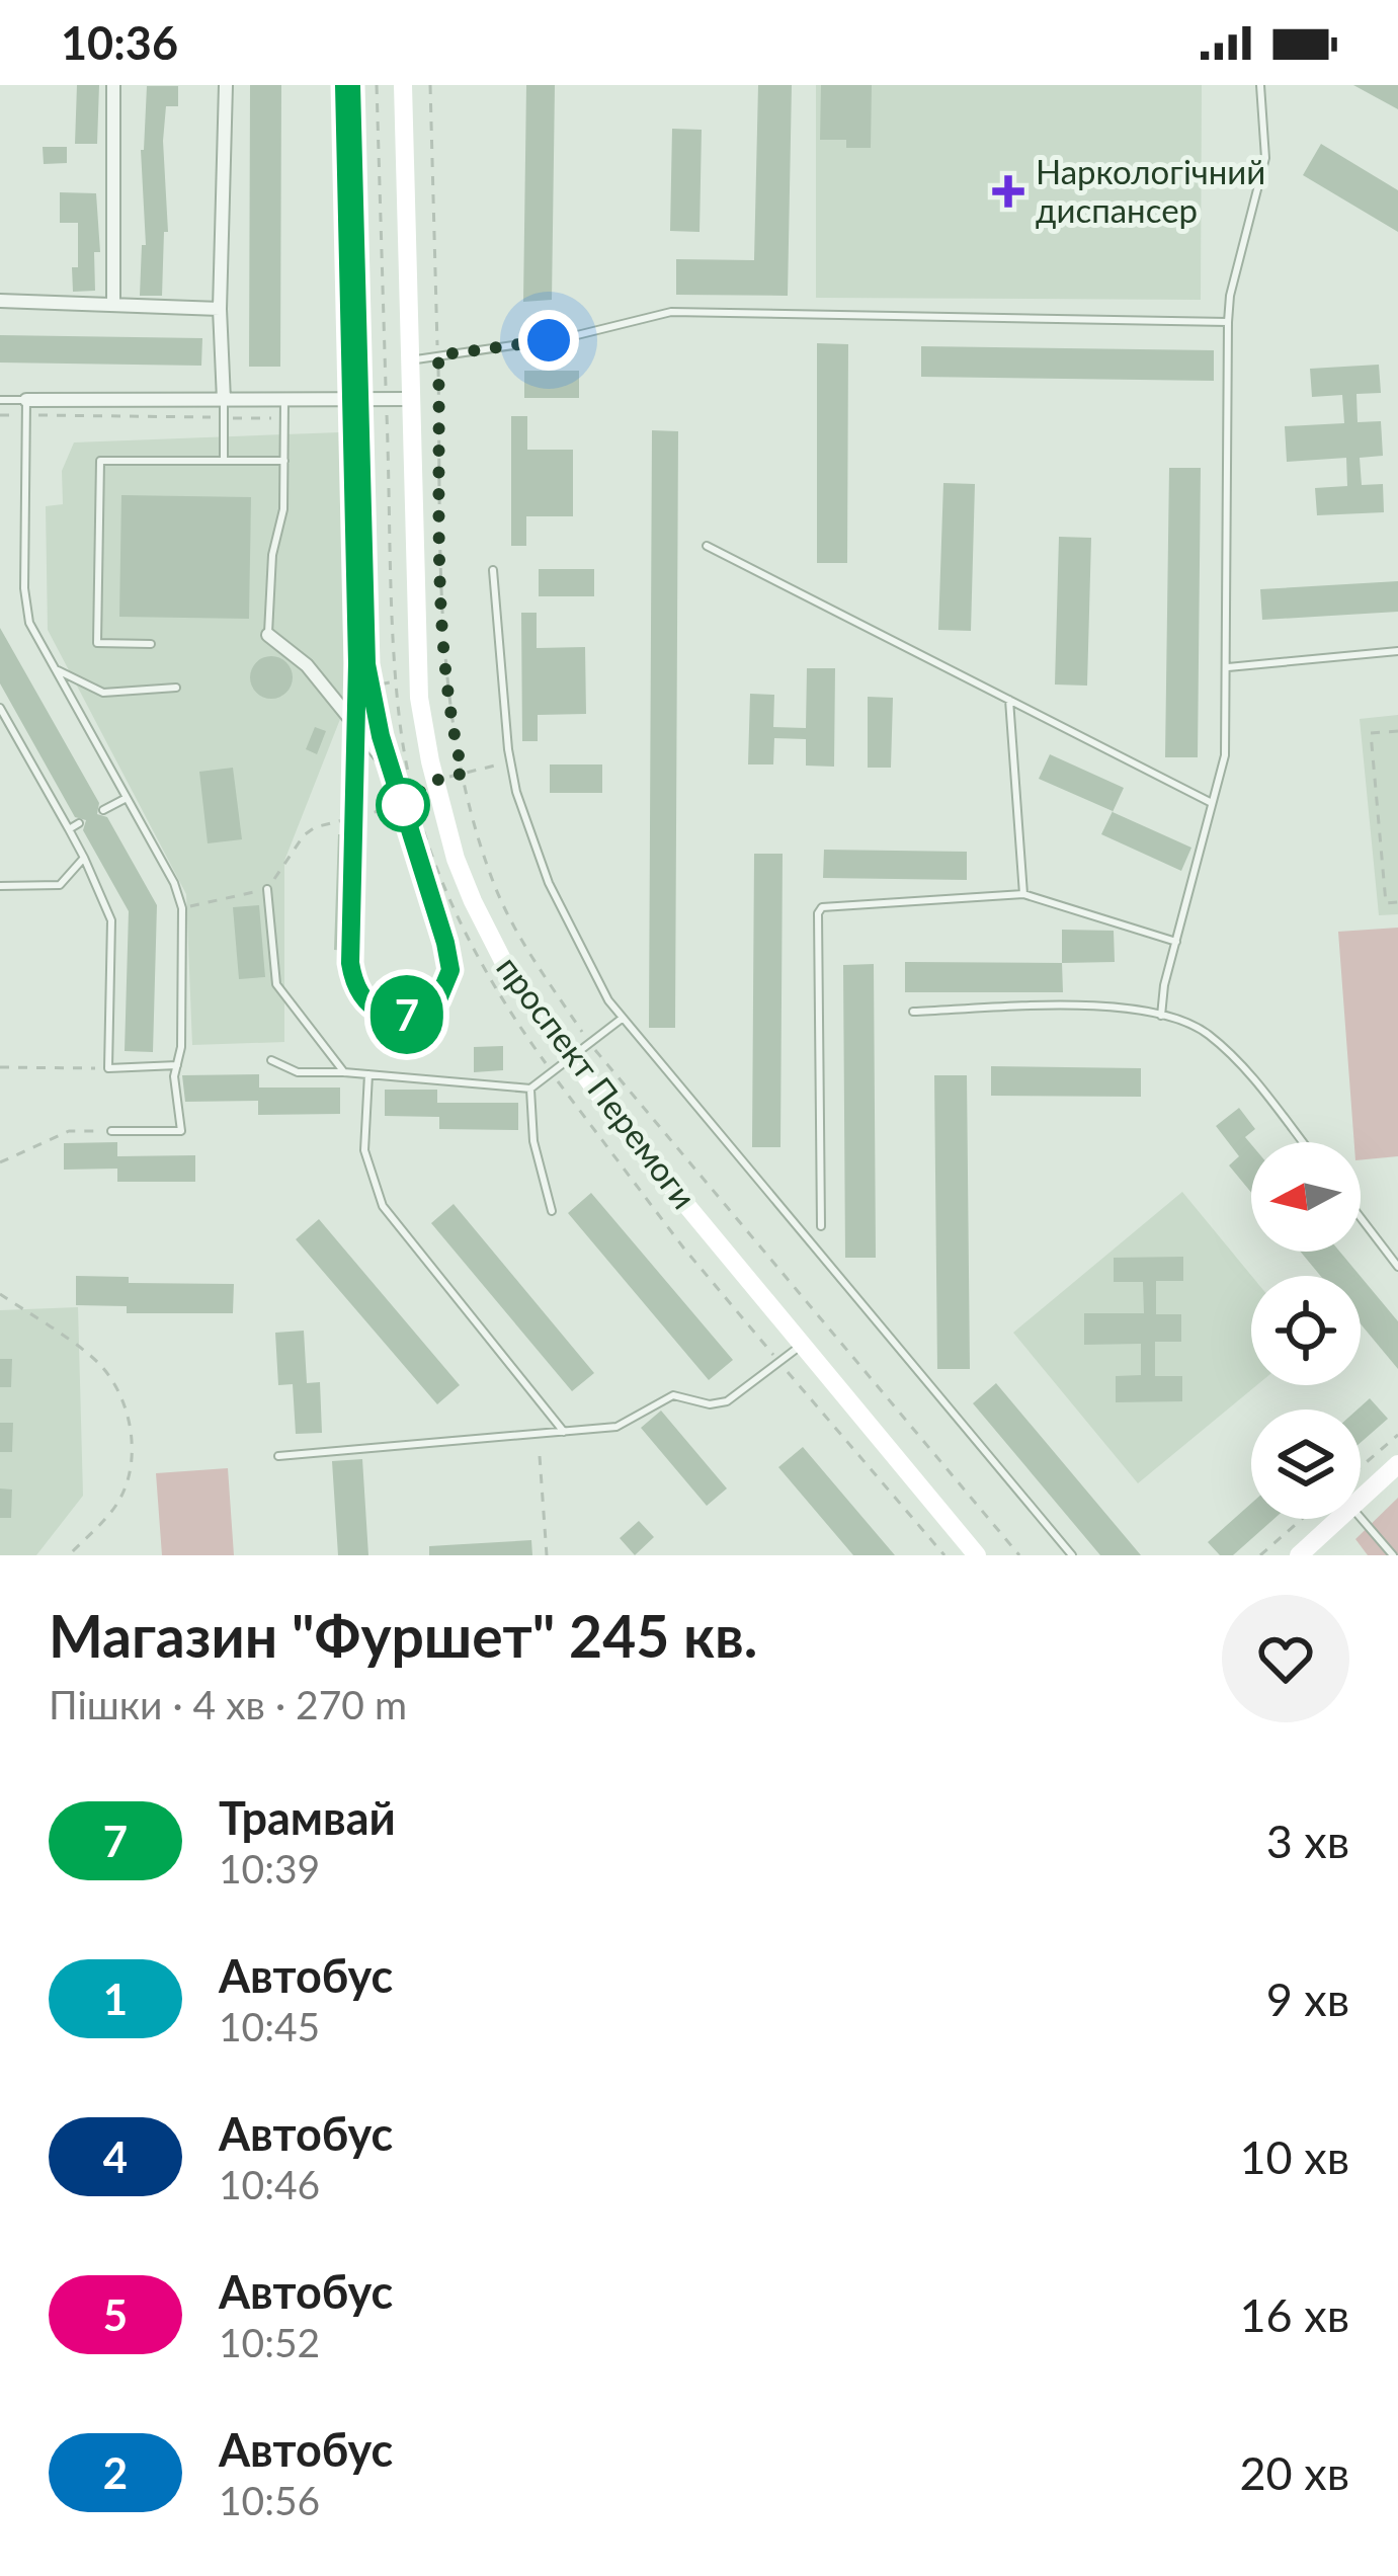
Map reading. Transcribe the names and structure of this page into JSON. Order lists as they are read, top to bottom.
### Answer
{
  "streets": {
    "main road": ["проспект Перемоги"]
  },
  "places": {
    "health": ["Наркологічний диспансер"]
  },
  "lines": ["tram line 7"],
  "north": "left",
  "page": {
    "status": "10:36",
    "on_map": "7",
    "heading": ["Магазин \"Фуршет\" 245 кв.", "Пішки · 4 хв · 270 m"],
    "list": [
      {
        "mark": "7",
        "name": "Трамвай",
        "note": "10:39",
        "value": "3 хв"
      },
      {
        "mark": "1",
        "name": "Автобус",
        "note": "10:45",
        "value": "9 хв"
      },
      {
        "mark": "4",
        "name": "Автобус",
        "note": "10:46",
        "value": "10 хв"
      },
      {
        "mark": "5",
        "name": "Автобус",
        "note": "10:52",
        "value": "16 хв"
      },
      {
        "mark": "2",
        "name": "Автобус",
        "note": "10:56",
        "value": "20 хв"
      }
    ]
  }
}
